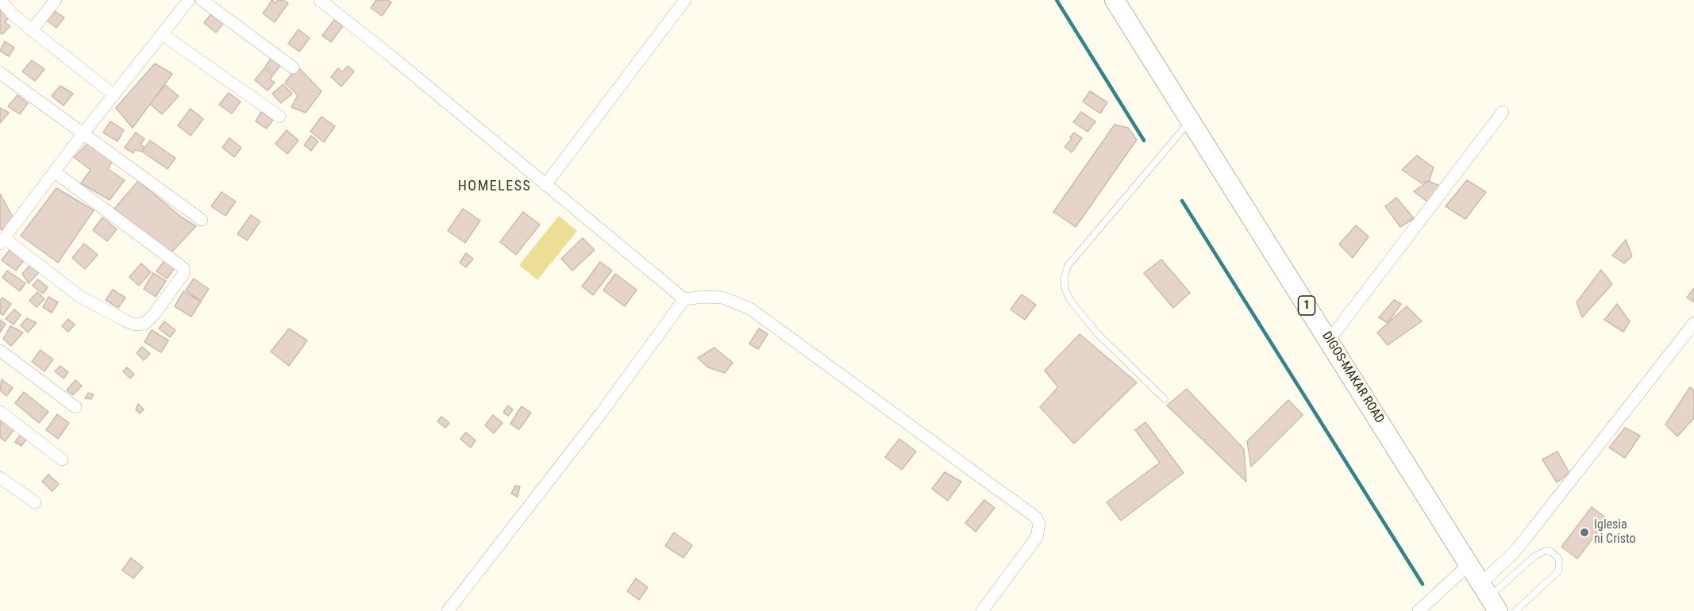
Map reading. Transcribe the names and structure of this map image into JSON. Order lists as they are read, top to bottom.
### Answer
{
  "streets": {
    "main road": ["1", "DIGOS-MAKAR ROAD"]
  },
  "districts": ["HOMELESS"],
  "places": ["Iglesia ni Cristo"]
}
